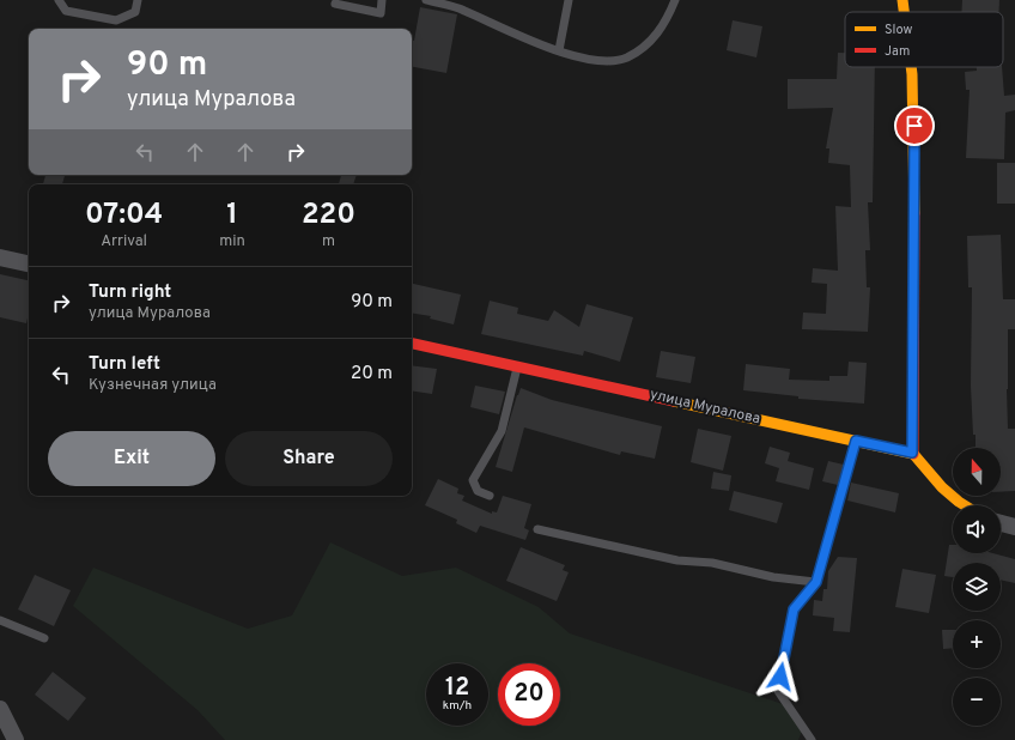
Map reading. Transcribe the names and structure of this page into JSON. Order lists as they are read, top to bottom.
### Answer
{
  "streets": {
    "street": ["улица Муралова"]
  },
  "legend": ["Slow", "Jam"],
  "north": "top",
  "page": {
    "turn": ["90 m", "улица Муралова"],
    "eta": [
      "07:04",
      "Arrival",
      "1",
      "min",
      "220",
      "m"
    ],
    "list": [
      {
        "name": "Turn right",
        "note": "улица Муралова",
        "value": "90 m"
      },
      {
        "name": "Turn left",
        "note": "Кузнечная улица",
        "value": "20 m"
      }
    ],
    "buttons": ["Exit", "Share"],
    "map_buttons": ["+", "−"],
    "speed": "12 km/h",
    "limit": "20"
  }
}
